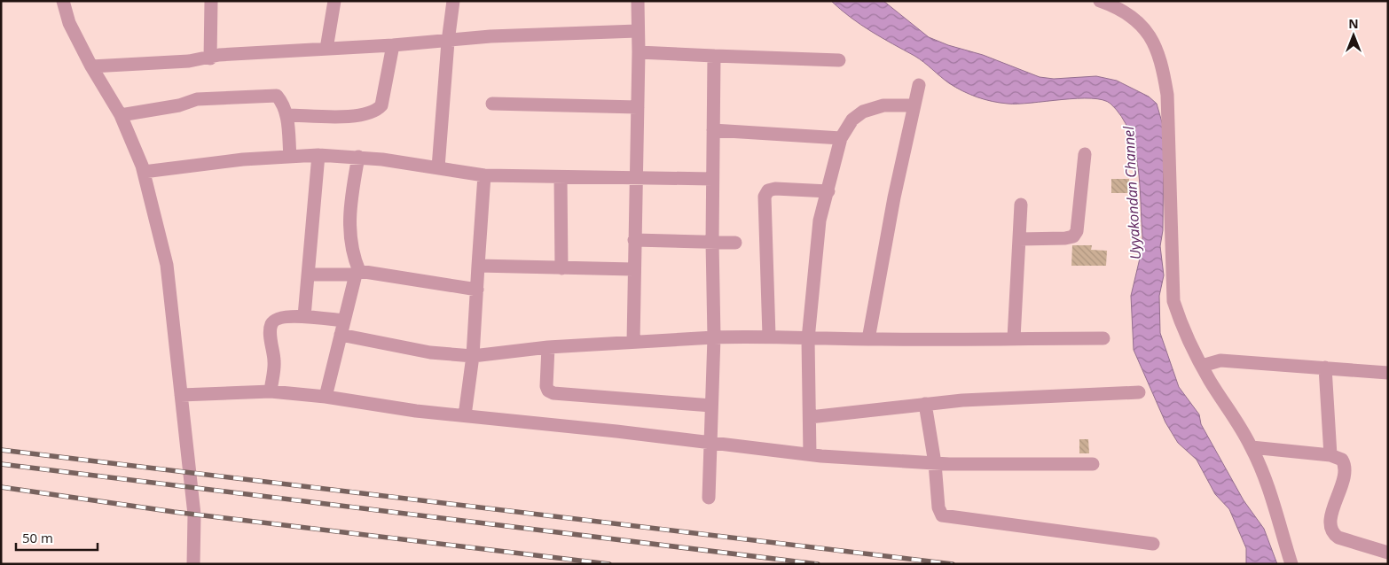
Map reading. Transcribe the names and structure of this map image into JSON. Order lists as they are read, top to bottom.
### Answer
{
  "water": ["Uyyakondan Channel"],
  "scale_bar": "50 m",
  "north": "top"
}
